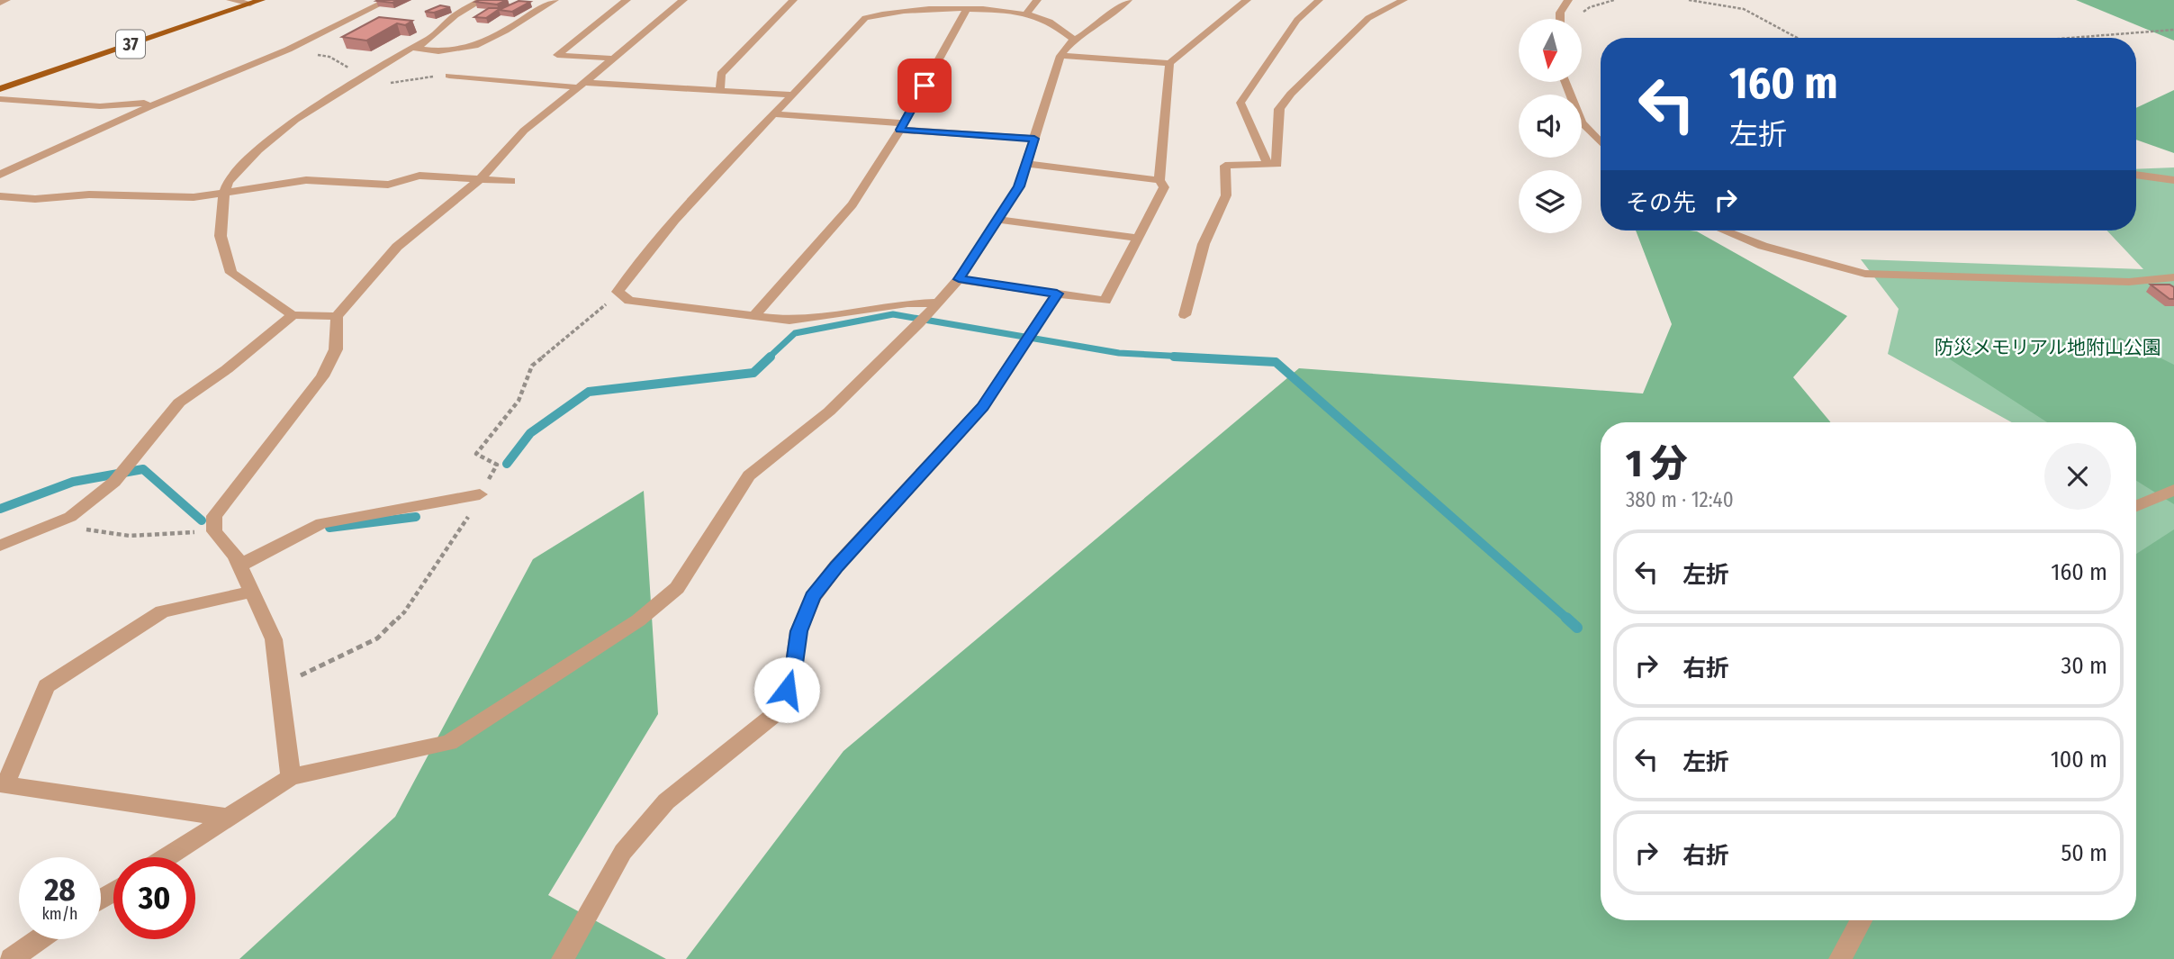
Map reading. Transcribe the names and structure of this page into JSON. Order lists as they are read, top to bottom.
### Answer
{
  "streets": {
    "main road": ["37"]
  },
  "parks": ["防災メモリアル地附山公園"],
  "north": "bottom",
  "page": {
    "turn": ["160 m", "左折"],
    "then": "その先",
    "heading": ["1 分", "380 m · 12:40"],
    "list": [
      {
        "name": "左折",
        "value": "160 m"
      },
      {
        "name": "右折",
        "value": "30 m"
      },
      {
        "name": "左折",
        "value": "100 m"
      },
      {
        "name": "右折",
        "value": "50 m"
      }
    ],
    "speed": "28 km/h",
    "limit": "30"
  }
}
